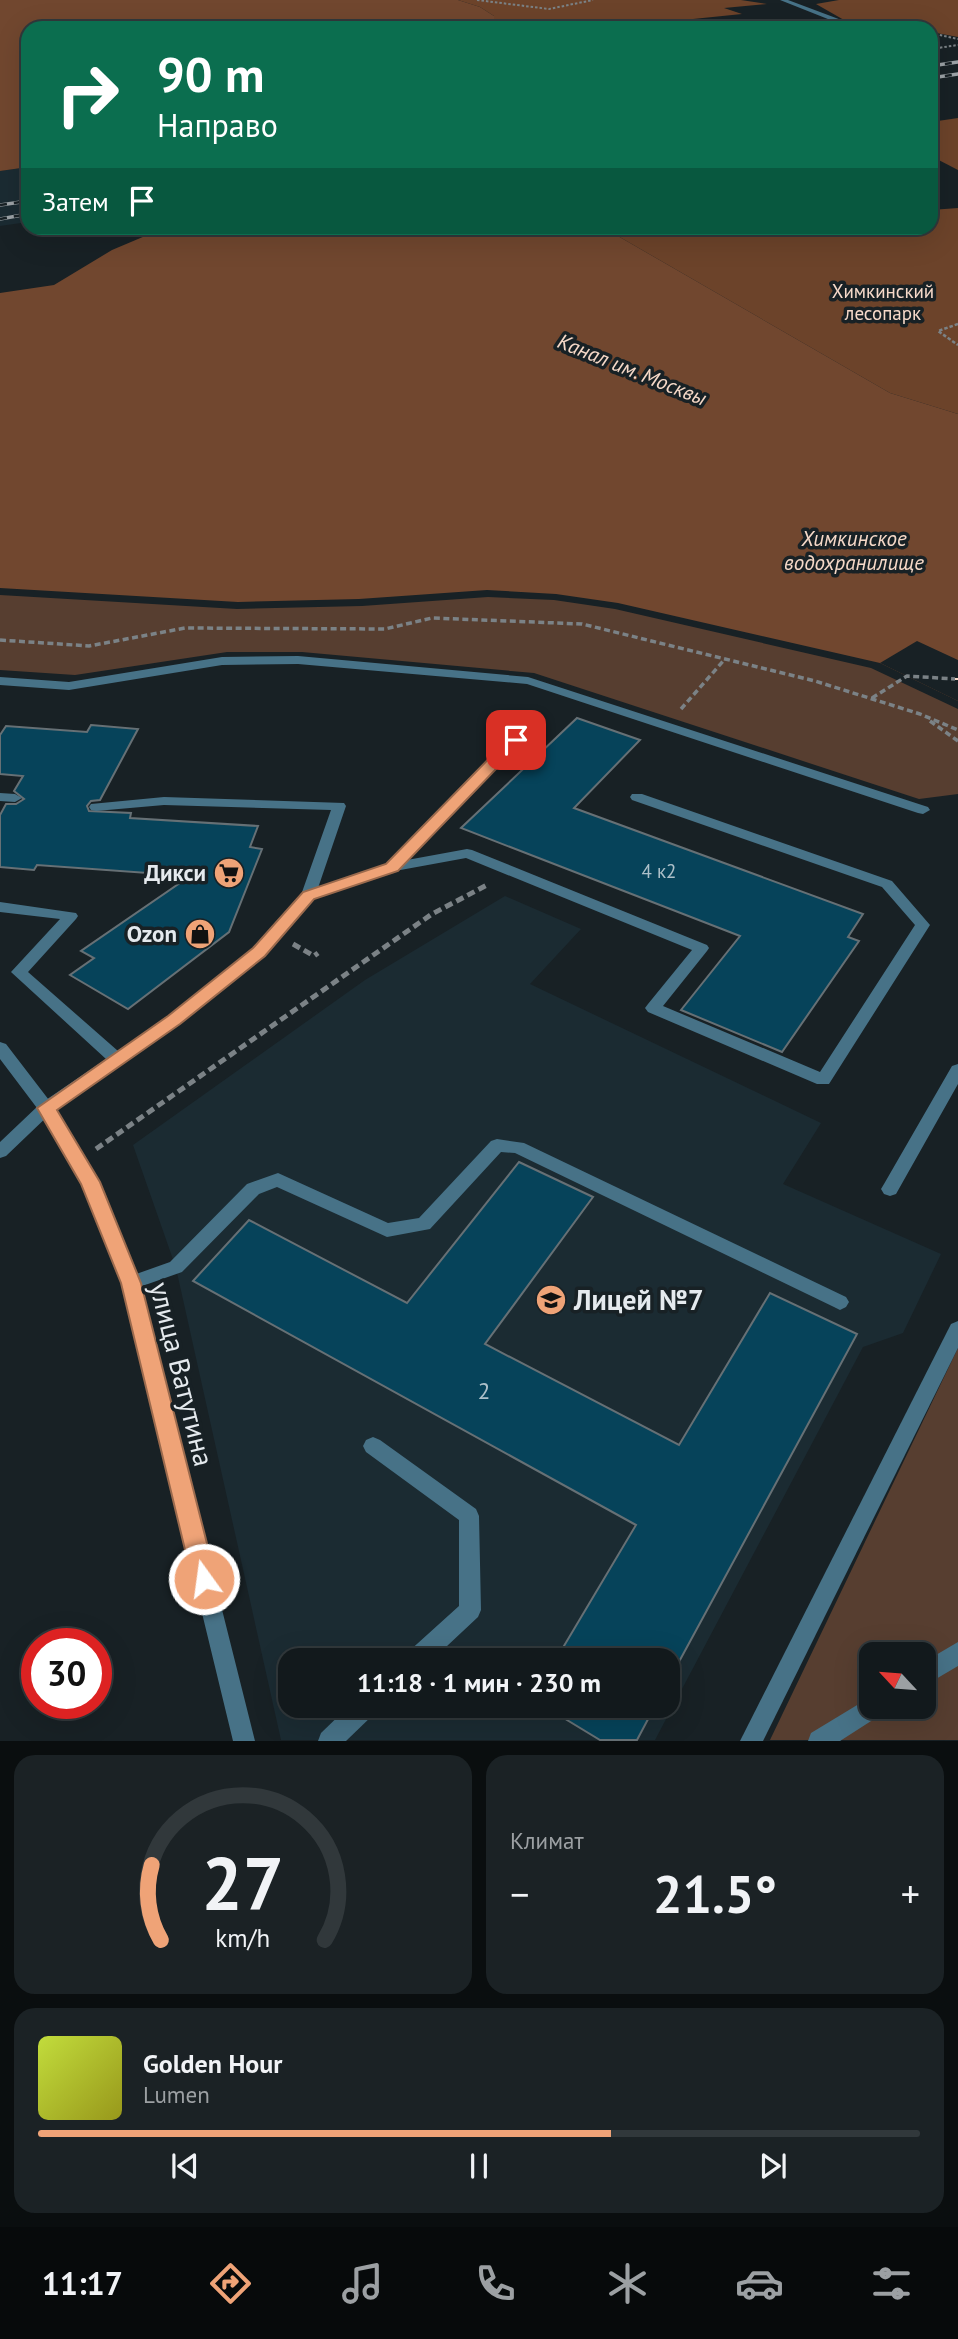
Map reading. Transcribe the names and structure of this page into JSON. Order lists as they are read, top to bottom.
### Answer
{
  "streets": {
    "street": ["улица Ватутина"]
  },
  "water": ["Канал им. Москвы", "Химкинское водохранилище"],
  "parks": ["Химкинский лесопарк"],
  "places": {
    "supermarket": ["Дикси"],
    "shop": ["Ozon"],
    "school or university": ["Лицей №7"]
  },
  "house_numbers": ["4 к2", "2"],
  "north": "top left",
  "page": {
    "turn": ["90 m", "Направо"],
    "then": "Затем",
    "limit": "30",
    "trip": "11:18 · 1 мин · 230 m",
    "tile": "Климат",
    "heat": ["−", "21.5°", "+"],
    "song": ["Golden Hour", "Lumen"],
    "tabs": "11:17",
    "gauge": ["27", "km/h"]
  }
}
